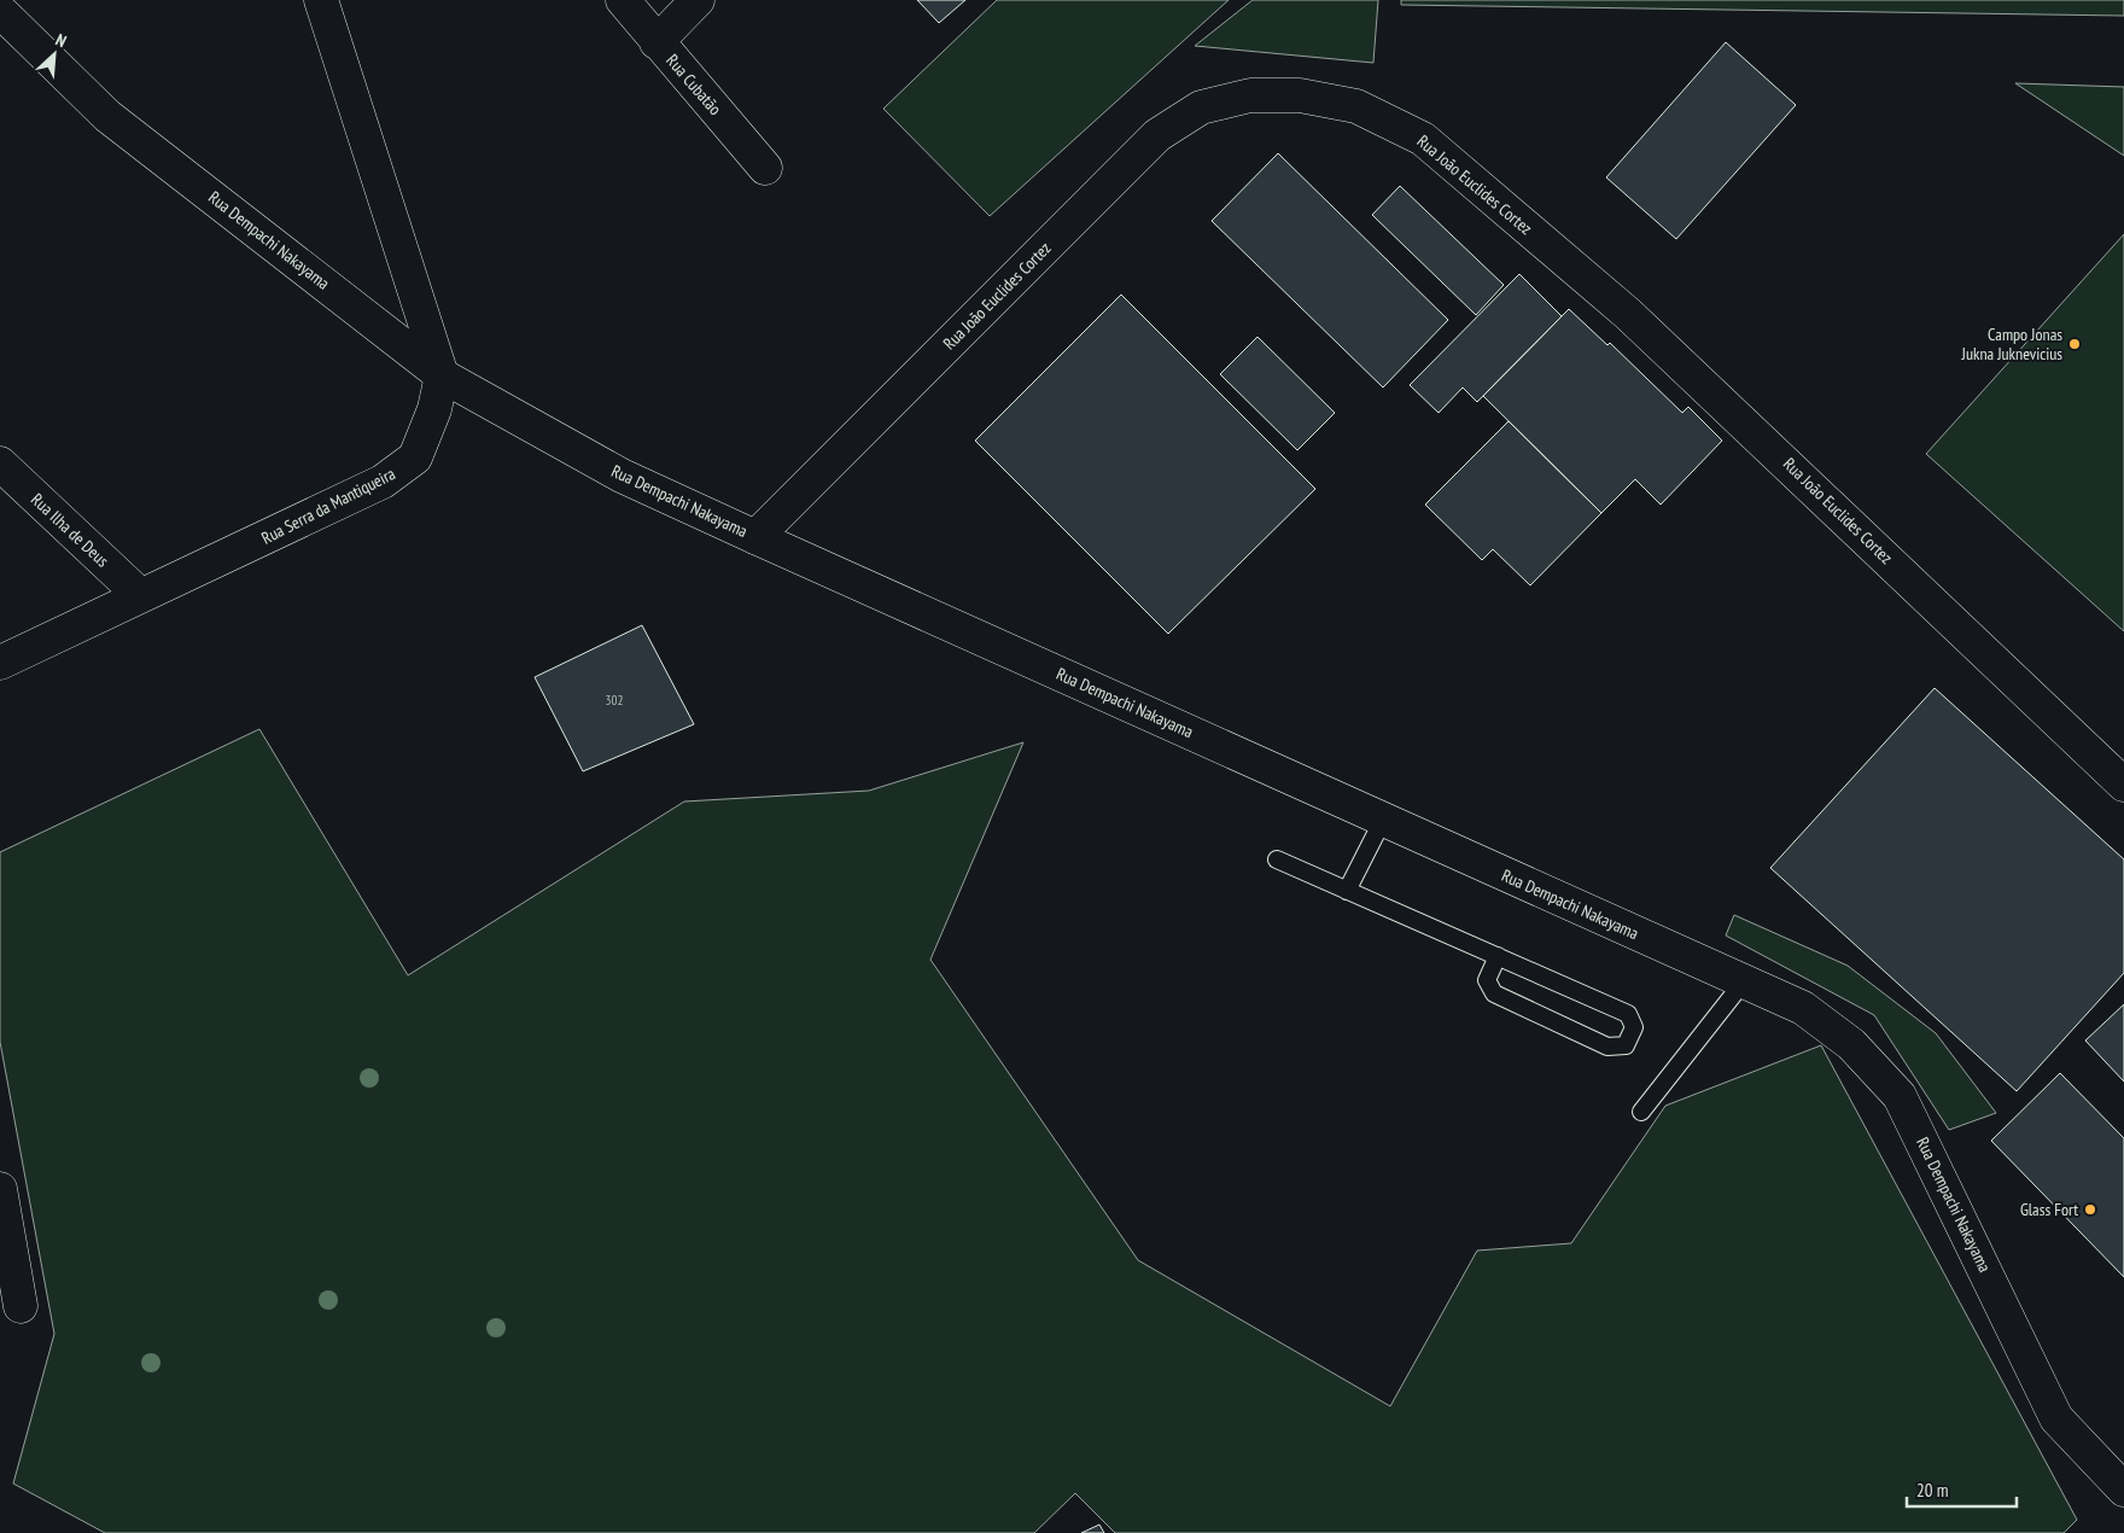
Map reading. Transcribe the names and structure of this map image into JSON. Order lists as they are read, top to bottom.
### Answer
{
  "streets": {
    "street": [
      "Rua Cubatão",
      "Rua João Euclides Cortez",
      "Rua Dempachi Nakayama",
      "Rua Serra da Mantiqueira",
      "Rua Ilha de Deus"
    ]
  },
  "crossings": [
    ["Rua João Euclides Cortez", "Rua Dempachi Nakayama"],
    ["Rua Dempachi Nakayama", "Rua Serra da Mantiqueira"],
    ["Rua Serra da Mantiqueira", "Rua Ilha de Deus"]
  ],
  "places": ["Campo Jonas Jukna Juknevicius", "Glass Fort"],
  "house_numbers": ["302"],
  "scale_bar": "20 m",
  "north": "top right"
}
